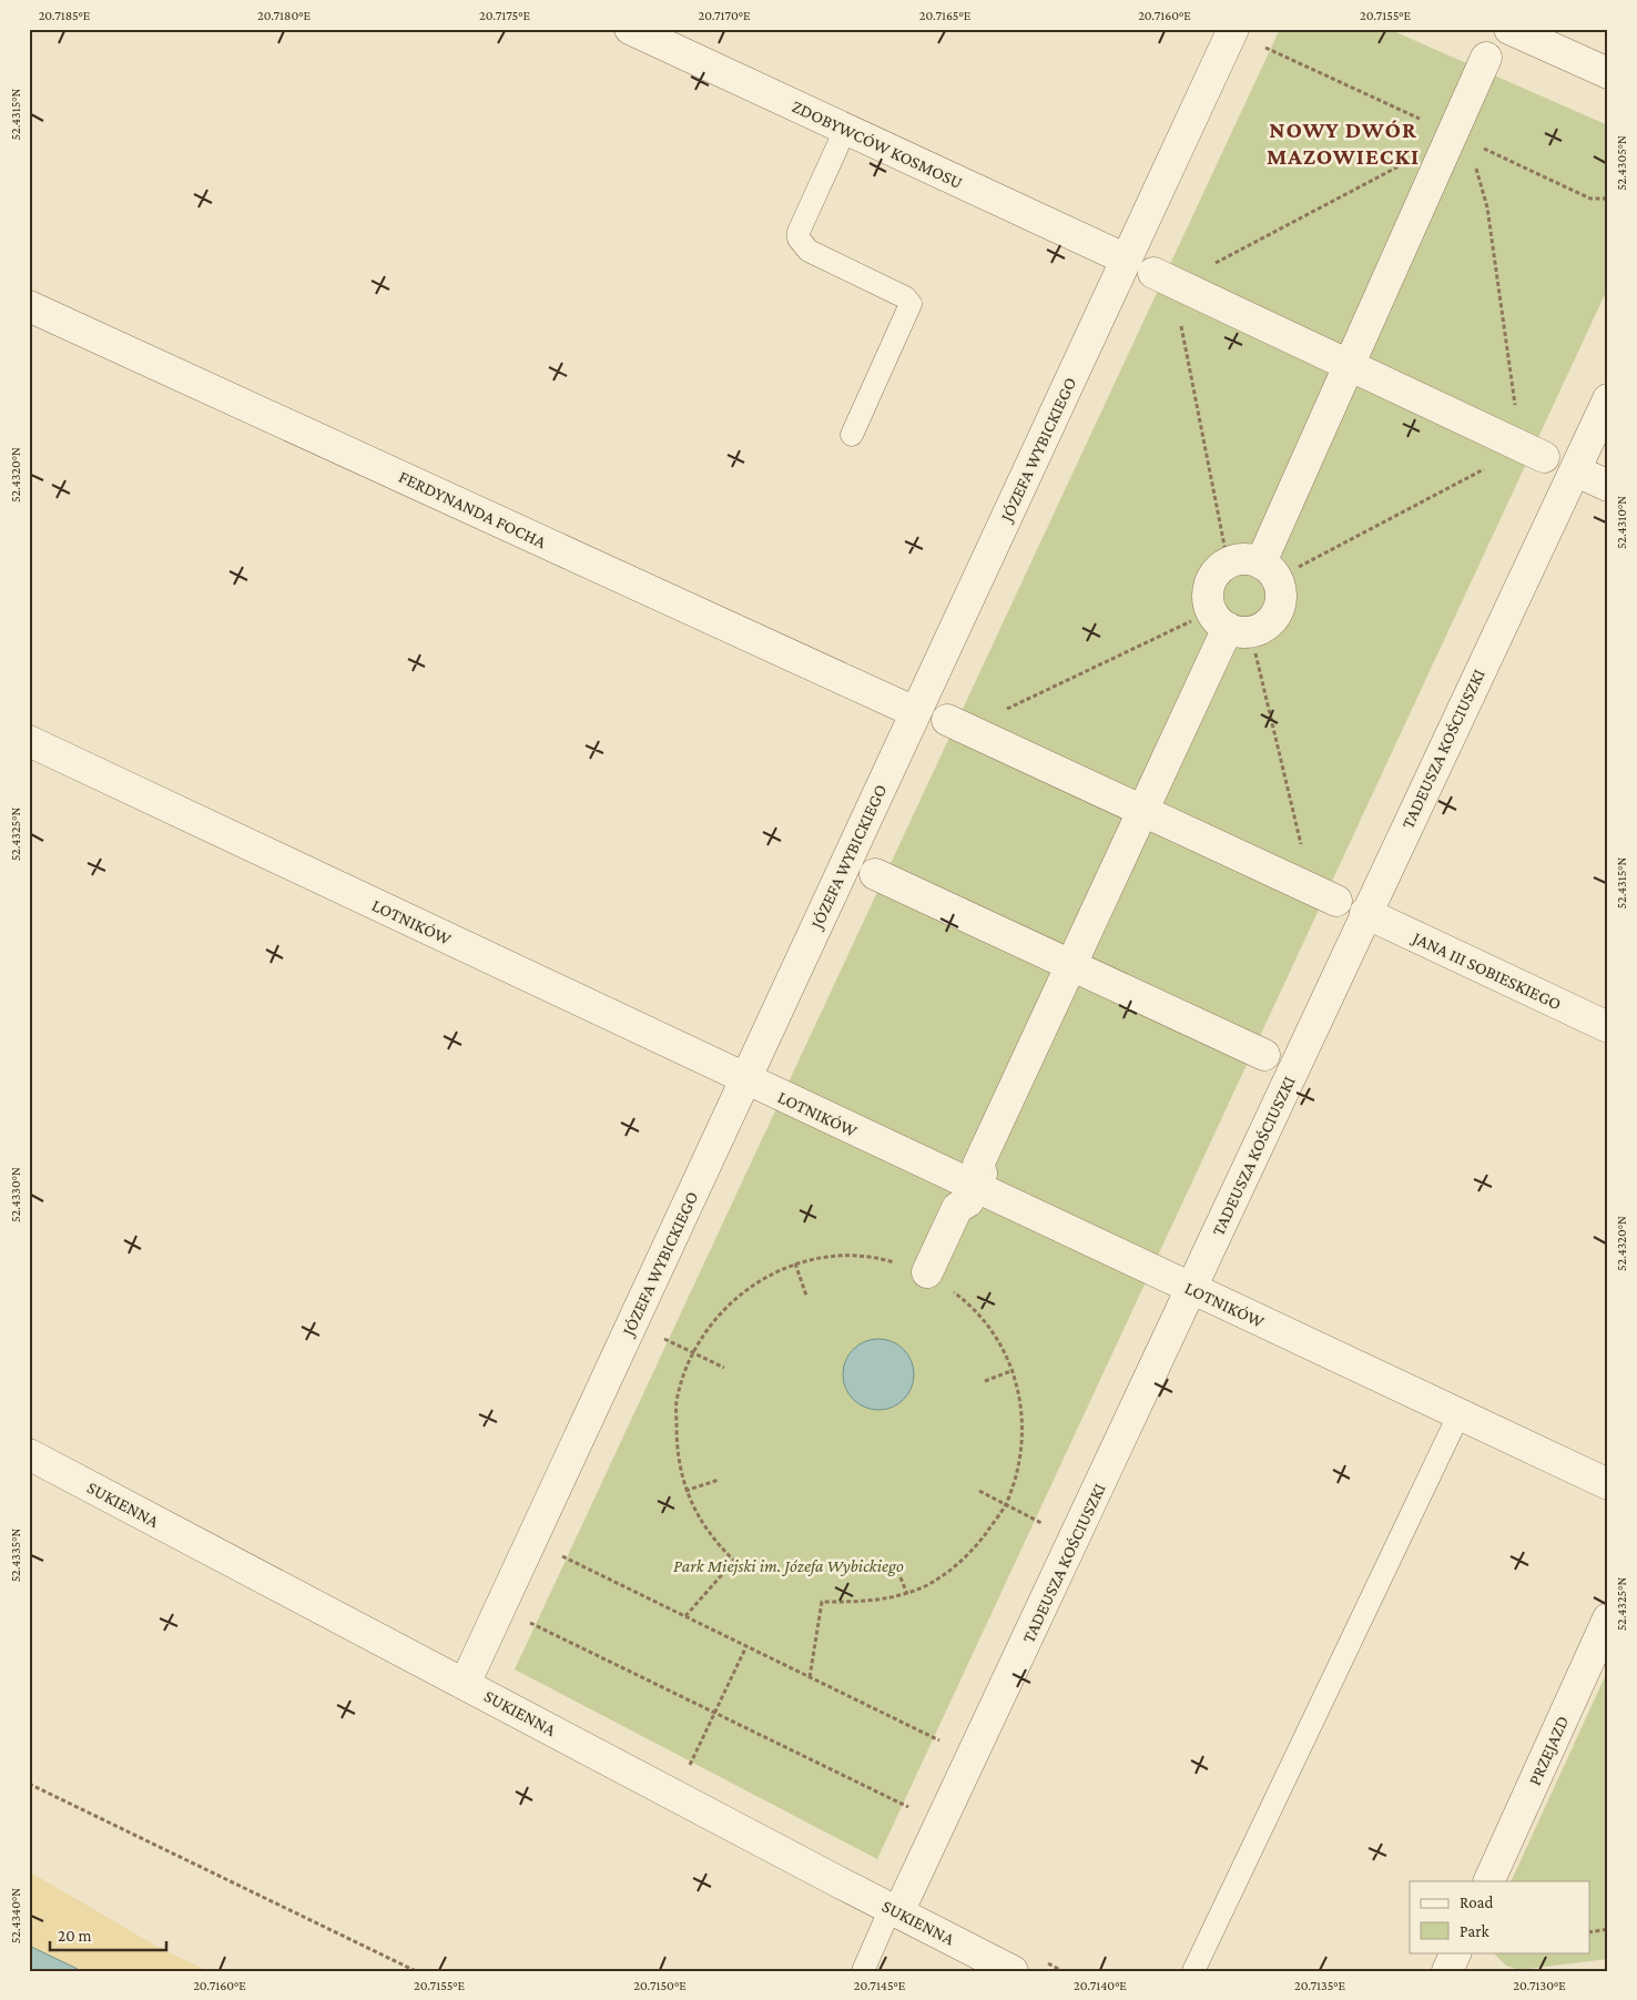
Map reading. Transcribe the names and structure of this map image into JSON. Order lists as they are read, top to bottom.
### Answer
{
  "streets": {
    "street": [
      "ZDOBYWCÓW KOSMOSU",
      "JÓZEFA WYBICKIEGO",
      "FERDYNANDA FOCHA",
      "TADEUSZA KOŚCIUSZKI",
      "LOTNIKÓW",
      "JANA III SOBIESKIEGO",
      "SUKIENNA",
      "PRZEJAZD"
    ]
  },
  "crossings": [
    ["ZDOBYWCÓW KOSMOSU", "JÓZEFA WYBICKIEGO"],
    ["JÓZEFA WYBICKIEGO", "FERDYNANDA FOCHA"],
    ["JÓZEFA WYBICKIEGO", "LOTNIKÓW"],
    ["JÓZEFA WYBICKIEGO", "SUKIENNA"],
    ["TADEUSZA KOŚCIUSZKI", "LOTNIKÓW"],
    ["TADEUSZA KOŚCIUSZKI", "JANA III SOBIESKIEGO"],
    ["TADEUSZA KOŚCIUSZKI", "SUKIENNA"]
  ],
  "districts": ["NOWY DWÓR MAZOWIECKI"],
  "parks": ["Park Miejski im. Józefa Wybickiego"],
  "legend": ["Road", "Park"],
  "scale_bar": "20 m",
  "coordinates": [
    "20.7185°E",
    "20.7180°E",
    "20.7175°E",
    "20.7170°E",
    "20.7165°E",
    "20.7160°E",
    "20.7155°E",
    "52.4315°N",
    "52.4305°N",
    "52.4320°N",
    "52.4310°N",
    "52.4325°N",
    "52.4330°N",
    "52.4335°N",
    "52.4340°N",
    "20.7150°E",
    "20.7145°E",
    "20.7140°E",
    "20.7135°E",
    "20.7130°E"
  ]
}
